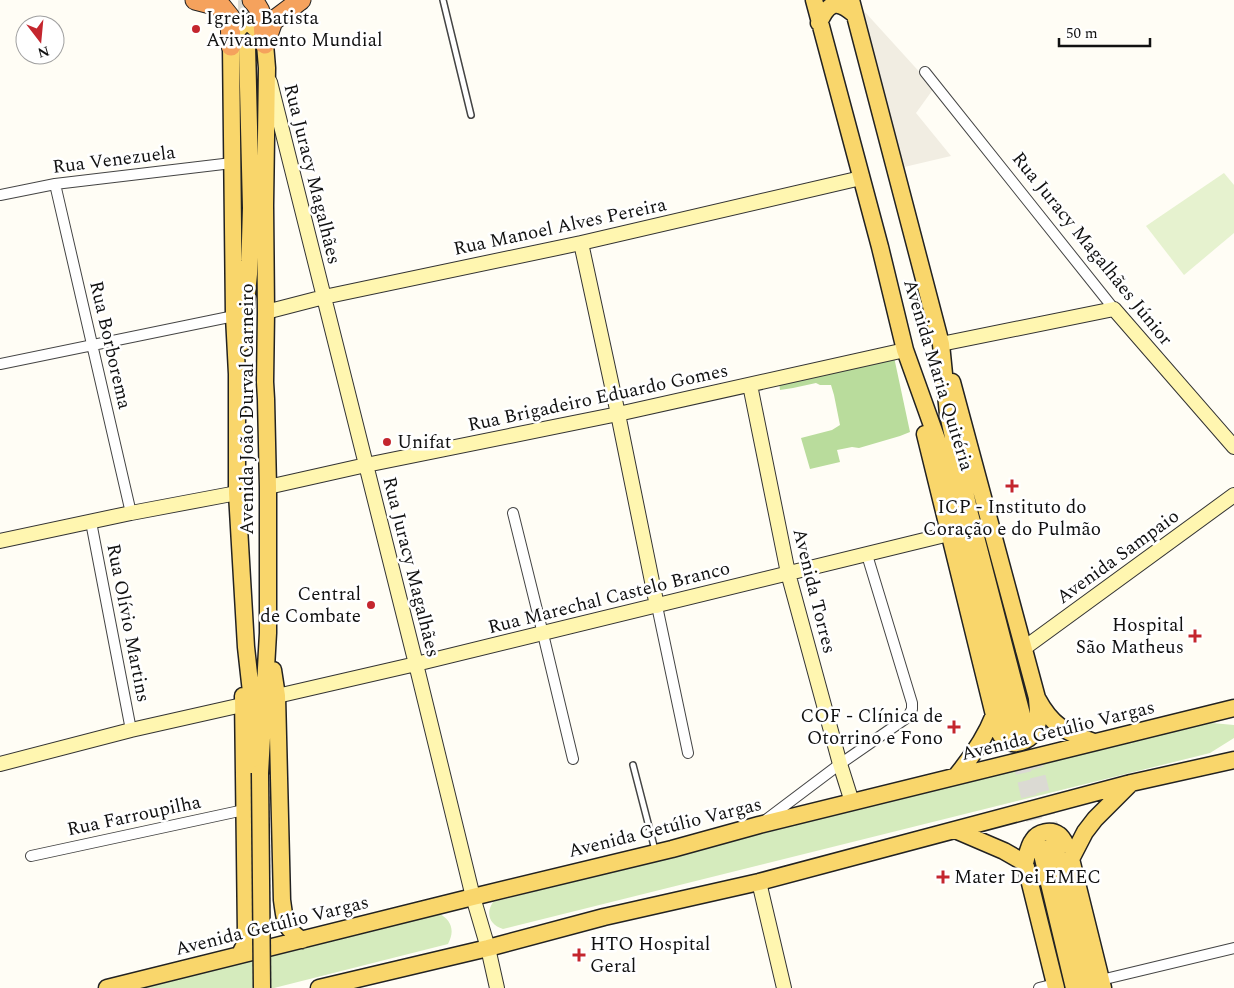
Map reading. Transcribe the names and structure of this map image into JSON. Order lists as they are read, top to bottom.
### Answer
{
  "streets": {
    "main road": ["Avenida Maria Quitéria", "Avenida João Durval Carneiro", "Avenida Getúlio Vargas"],
    "street": [
      "Rua Venezuela",
      "Rua Juracy Magalhães",
      "Rua Manoel Alves Pereira",
      "Rua Juracy Magalhães Júnior",
      "Rua Borborema",
      "Rua Brigadeiro Eduardo Gomes",
      "Avenida Sampaio",
      "Avenida Torres",
      "Rua Marechal Castelo Branco",
      "Rua Olívio Martins",
      "Rua Farroupilha"
    ]
  },
  "crossings": [
    ["Rua Venezuela", "Rua Borborema"],
    ["Rua Venezuela", "Avenida João Durval Carneiro"],
    ["Rua Juracy Magalhães", "Rua Manoel Alves Pereira"],
    ["Rua Juracy Magalhães", "Rua Brigadeiro Eduardo Gomes"],
    ["Rua Juracy Magalhães", "Avenida João Durval Carneiro"],
    ["Rua Juracy Magalhães", "Rua Marechal Castelo Branco"],
    ["Rua Juracy Magalhães", "Avenida Getúlio Vargas"],
    ["Rua Manoel Alves Pereira", "Avenida Maria Quitéria"],
    ["Rua Manoel Alves Pereira", "Avenida João Durval Carneiro"],
    ["Avenida Maria Quitéria", "Rua Brigadeiro Eduardo Gomes"],
    ["Rua Brigadeiro Eduardo Gomes", "Avenida João Durval Carneiro"],
    ["Rua Brigadeiro Eduardo Gomes", "Avenida Torres"],
    ["Avenida Torres", "Rua Marechal Castelo Branco"],
    ["Avenida Torres", "Avenida Getúlio Vargas"]
  ],
  "places": {
    "other": ["Igreja Batista Avivamento Mundial", "Unifat", "Central de Combate"],
    "health": [
      "ICP - Instituto do Coração e do Pulmão",
      "Hospital São Matheus",
      "COF - Clínica de Otorrino e Fono",
      "Mater Dei EMEC",
      "HTO Hospital Geral"
    ]
  },
  "scale_bar": "50 m",
  "north": "bottom"
}
